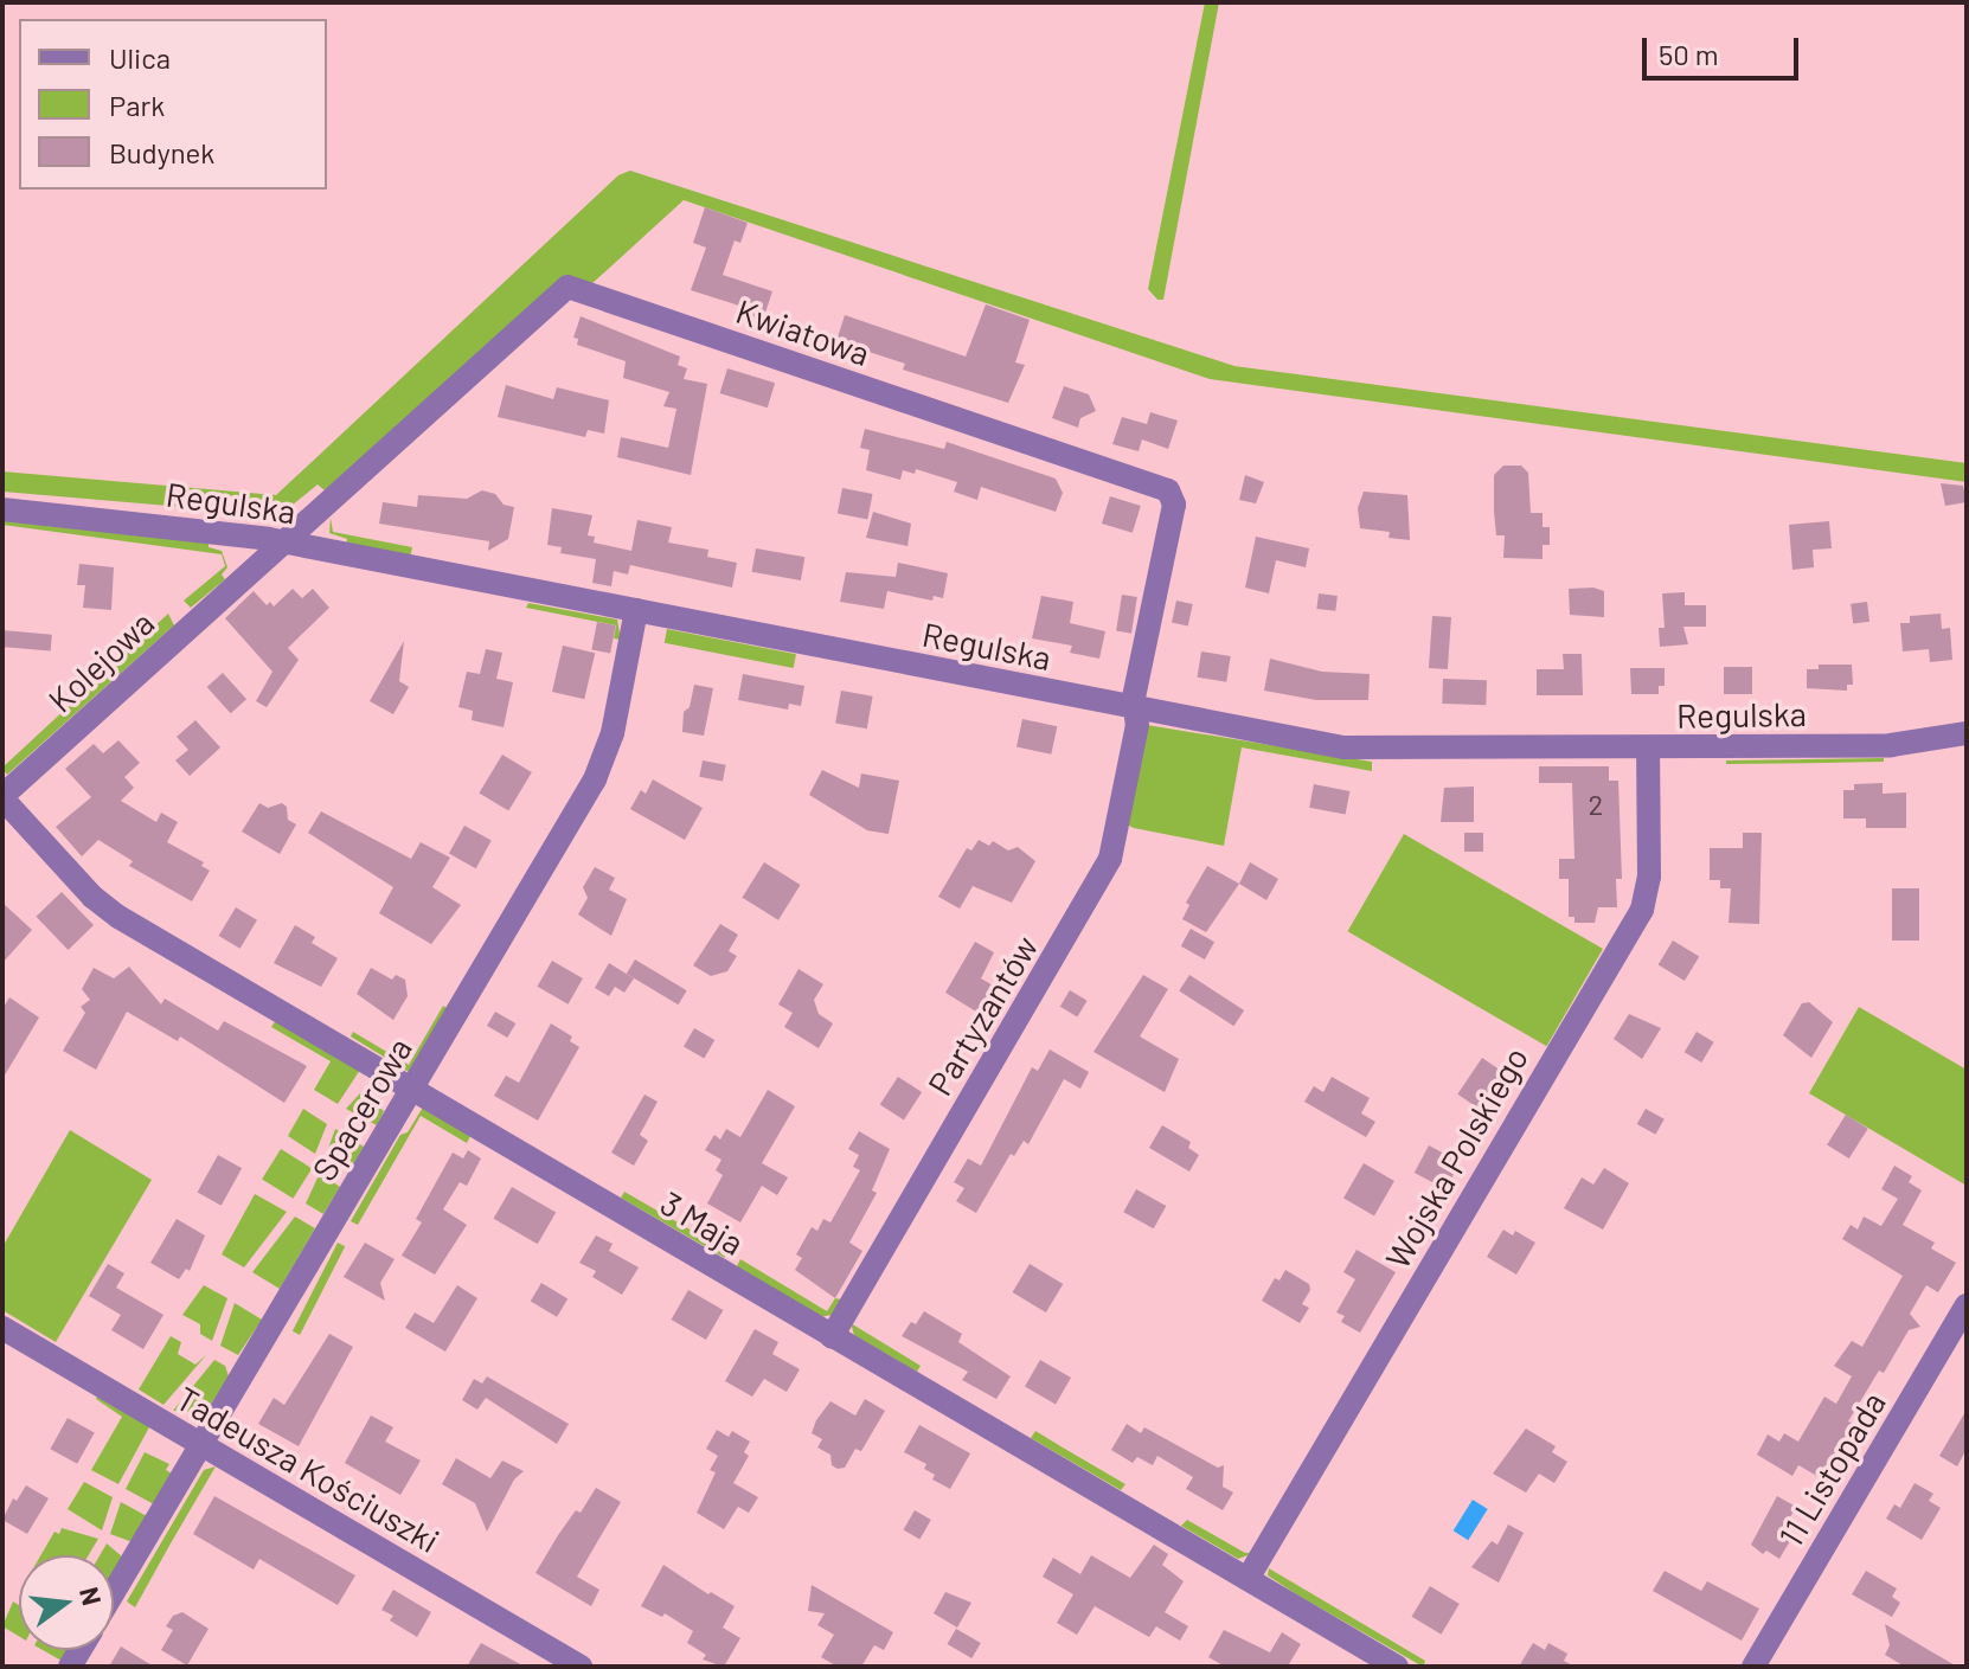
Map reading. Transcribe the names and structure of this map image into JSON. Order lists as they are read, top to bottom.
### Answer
{
  "streets": {
    "street": [
      "Kwiatowa",
      "Regulska",
      "Kolejowa",
      "Partyzantów",
      "Spacerowa",
      "Wojska Polskiego",
      "3 Maja",
      "Tadeusza Kościuszki",
      "11 Listopada"
    ]
  },
  "crossings": [
    ["Kwiatowa", "Regulska"],
    ["Kwiatowa", "Kolejowa"],
    ["Kwiatowa", "Partyzantów"],
    ["Regulska", "Kolejowa"],
    ["Regulska", "Partyzantów"],
    ["Regulska", "Spacerowa"],
    ["Regulska", "Wojska Polskiego"],
    ["Kolejowa", "3 Maja"],
    ["Partyzantów", "3 Maja"],
    ["Spacerowa", "3 Maja"],
    ["Spacerowa", "Tadeusza Kościuszki"],
    ["Wojska Polskiego", "3 Maja"]
  ],
  "house_numbers": ["2"],
  "legend": ["Ulica", "Park", "Budynek"],
  "scale_bar": "50 m",
  "north": "right"
}
